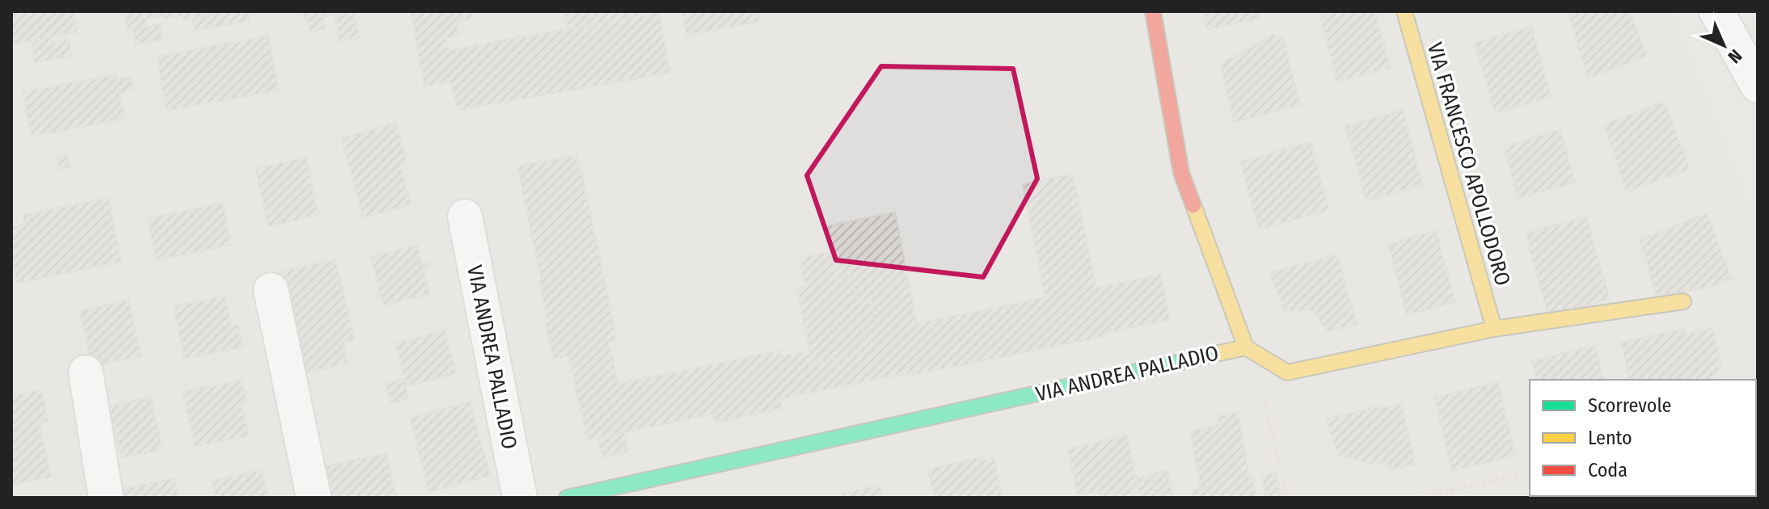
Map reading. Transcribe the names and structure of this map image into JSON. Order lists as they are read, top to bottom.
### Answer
{
  "streets": {
    "street": ["VIA FRANCESCO APOLLODORO", "VIA ANDREA PALLADIO"]
  },
  "legend": ["Scorrevole", "Lento", "Coda"],
  "north": "bottom right"
}
